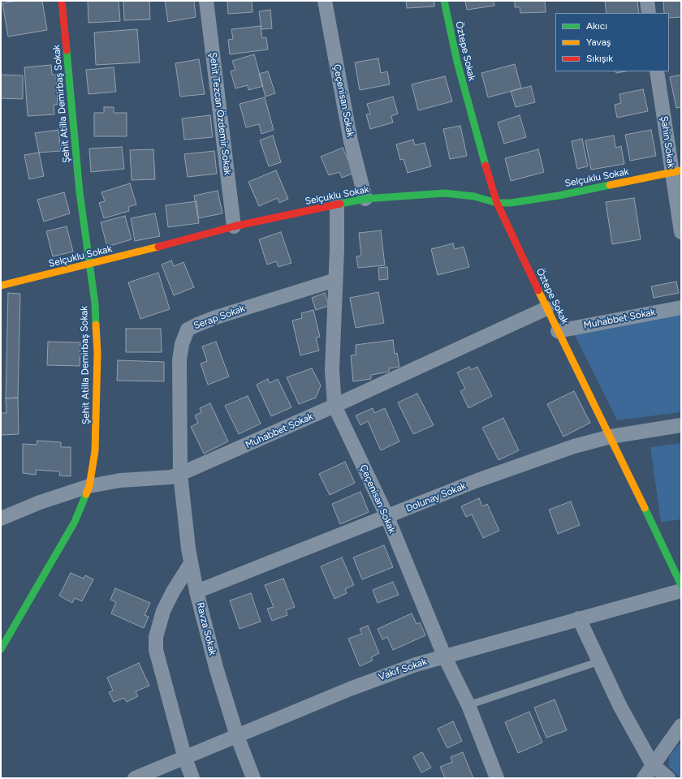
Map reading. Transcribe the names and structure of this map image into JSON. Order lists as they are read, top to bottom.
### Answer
{
  "streets": {
    "street": [
      "Öztepe Sokak",
      "Çeçenisan Sokak",
      "Şehit Atilla Demirbaş Sokak",
      "Şehit Tezcan Özdemir Sokak",
      "Şahin Sokak",
      "Selçuklu Sokak",
      "Serap Sokak",
      "Muhabbet Sokak",
      "Dolunay Sokak",
      "Ravza Sokak",
      "Vakıf Sokak"
    ]
  },
  "crossings": [
    ["Öztepe Sokak", "Selçuklu Sokak"],
    ["Öztepe Sokak", "Muhabbet Sokak"],
    ["Öztepe Sokak", "Dolunay Sokak"],
    ["Çeçenisan Sokak", "Selçuklu Sokak"],
    ["Çeçenisan Sokak", "Serap Sokak"],
    ["Çeçenisan Sokak", "Muhabbet Sokak"],
    ["Çeçenisan Sokak", "Dolunay Sokak"],
    ["Çeçenisan Sokak", "Vakıf Sokak"],
    ["Şehit Atilla Demirbaş Sokak", "Selçuklu Sokak"],
    ["Şehit Atilla Demirbaş Sokak", "Muhabbet Sokak"],
    ["Şehit Tezcan Özdemir Sokak", "Selçuklu Sokak"],
    ["Şahin Sokak", "Selçuklu Sokak"],
    ["Serap Sokak", "Muhabbet Sokak"],
    ["Serap Sokak", "Ravza Sokak"],
    ["Muhabbet Sokak", "Ravza Sokak"],
    ["Dolunay Sokak", "Ravza Sokak"],
    ["Ravza Sokak", "Vakıf Sokak"]
  ],
  "legend": ["Akıcı", "Yavaş", "Sıkışık"]
}
